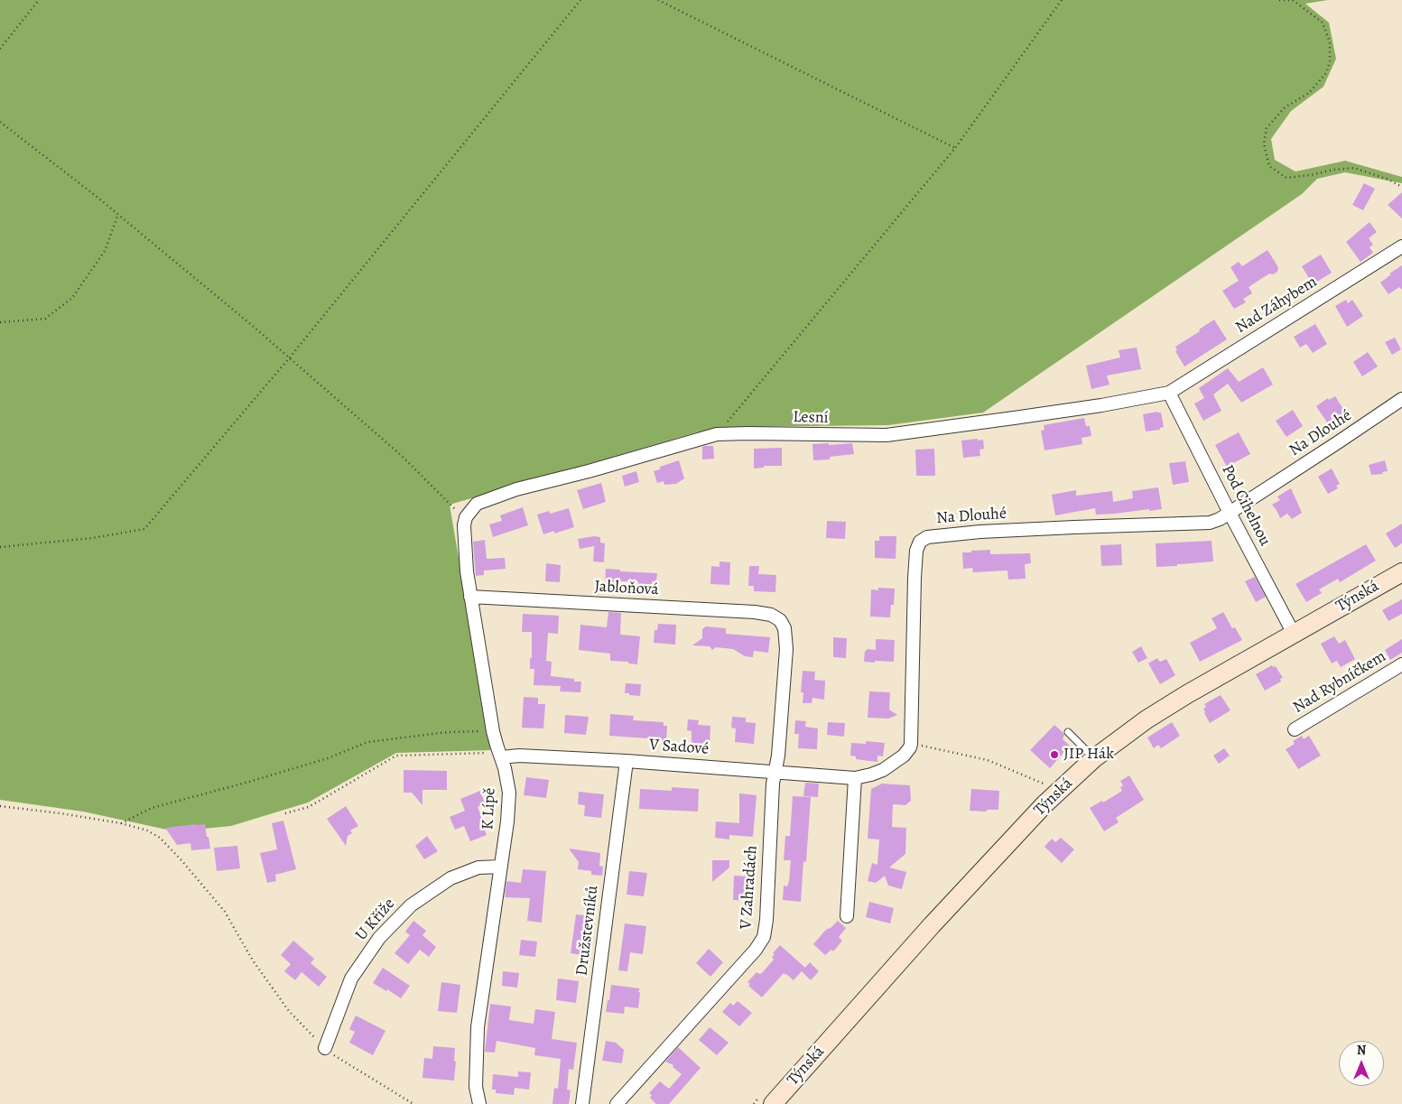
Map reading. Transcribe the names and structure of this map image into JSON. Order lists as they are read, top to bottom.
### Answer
{
  "streets": {
    "main road": ["Týnská"],
    "street": [
      "Nad Záhybem",
      "Lesní",
      "Na Dlouhé",
      "Pod Cihelnou",
      "Jabloňová",
      "Nad Rybníčkem",
      "V Sadové",
      "K Lípě",
      "V Zahradách",
      "U Kříže",
      "Družstevníků"
    ]
  },
  "crossings": [
    ["Nad Záhybem", "Lesní"],
    ["Nad Záhybem", "Pod Cihelnou"],
    ["Lesní", "Pod Cihelnou"],
    ["Lesní", "K Lípě"],
    ["Na Dlouhé", "Pod Cihelnou"],
    ["Pod Cihelnou", "Týnská"],
    ["Jabloňová", "K Lípě"],
    ["Jabloňová", "V Zahradách"],
    ["V Sadové", "K Lípě"],
    ["V Sadové", "V Zahradách"],
    ["V Sadové", "Družstevníků"],
    ["K Lípě", "U Kříže"]
  ],
  "places": ["JIP Hák"],
  "north": "top"
}
